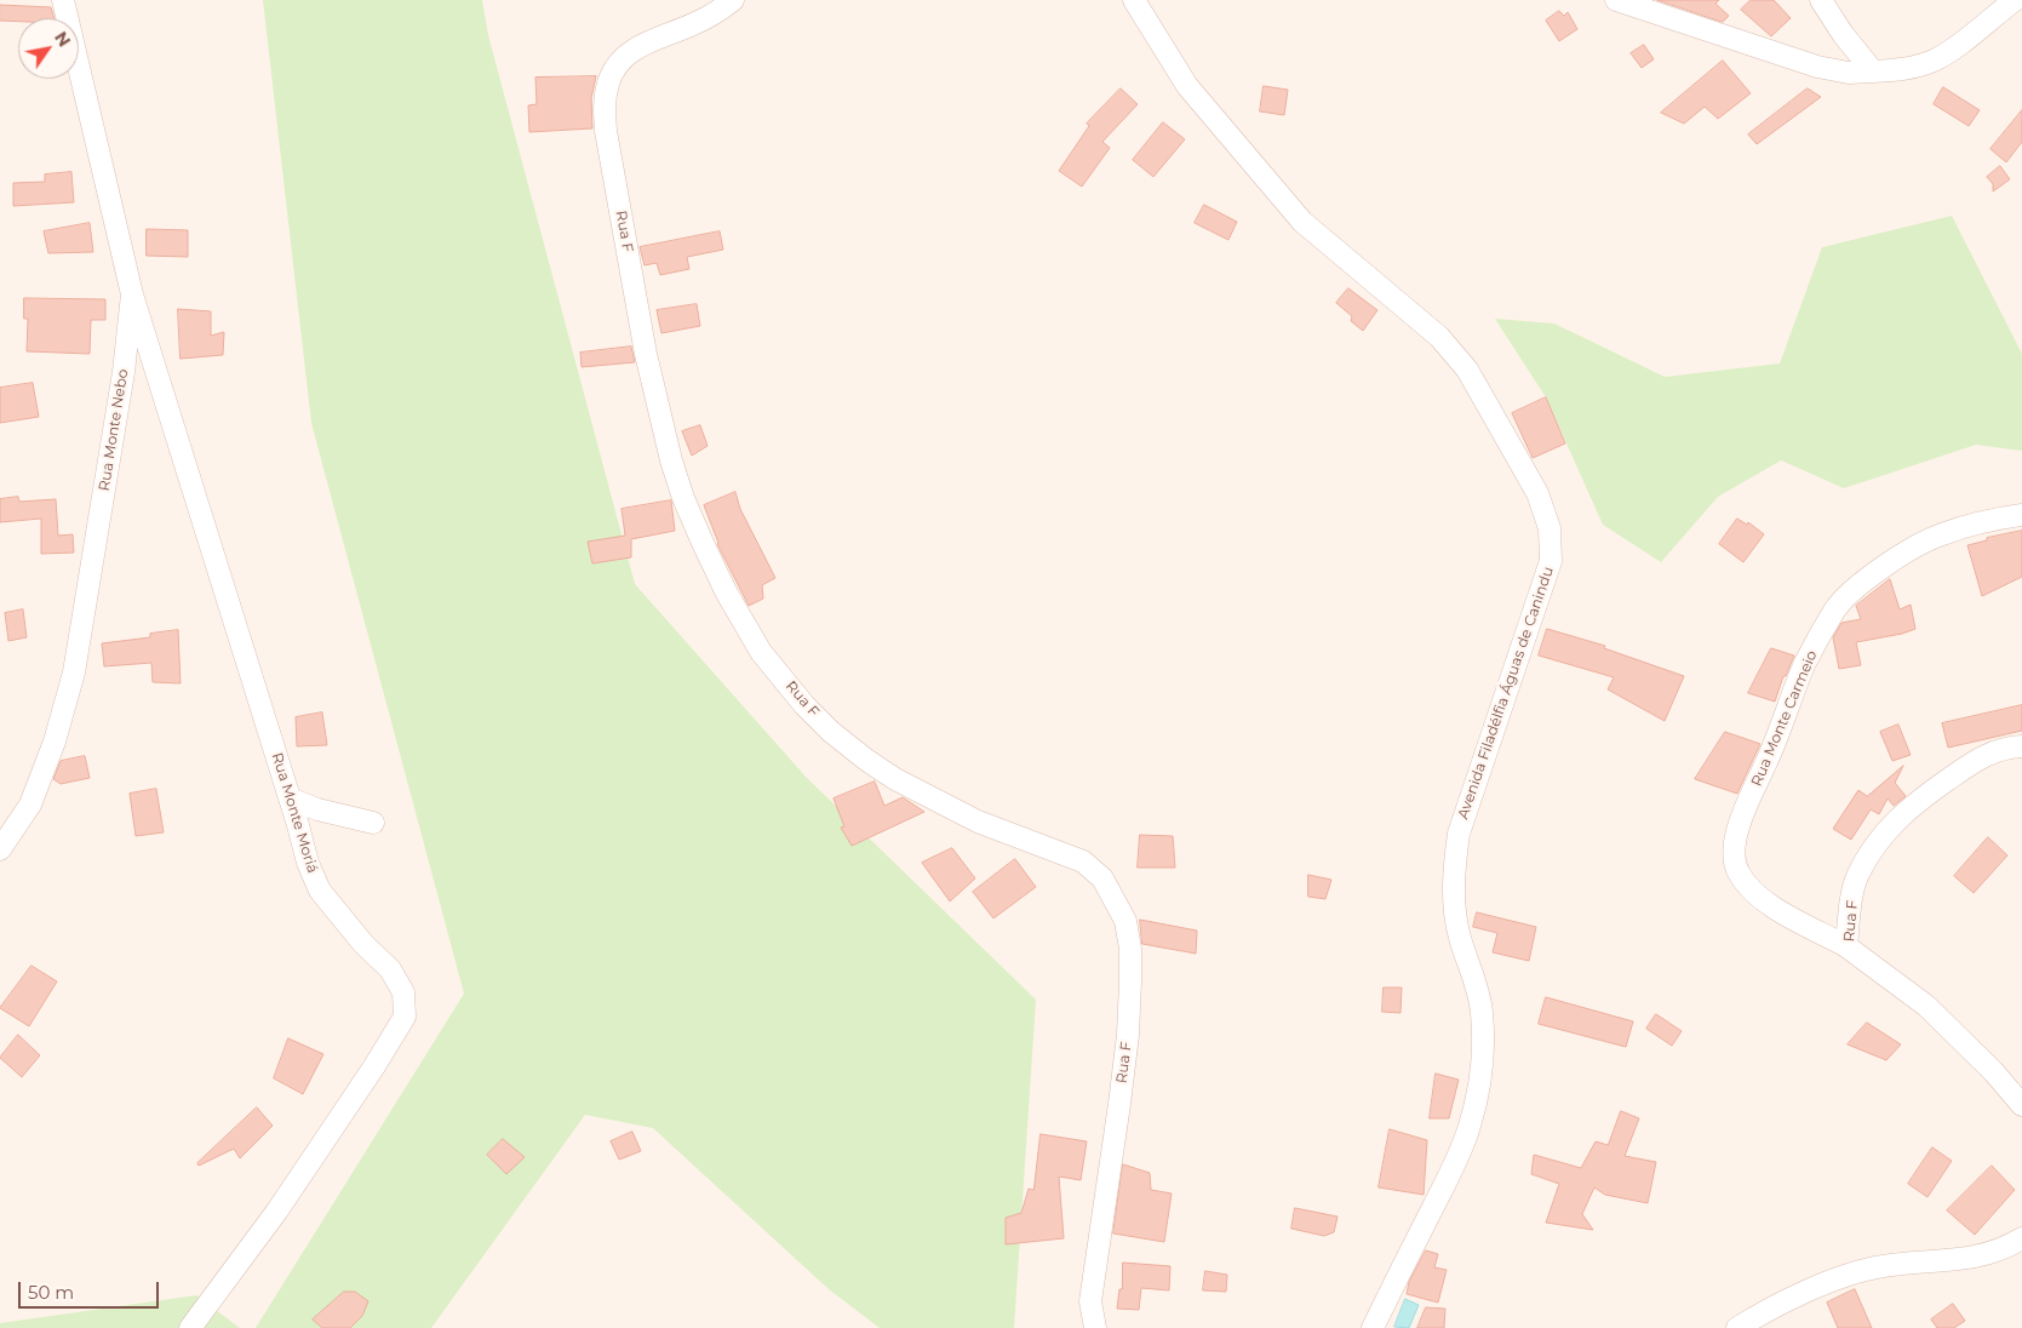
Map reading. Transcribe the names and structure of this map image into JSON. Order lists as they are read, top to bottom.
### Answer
{
  "streets": {
    "street": [
      "Rua F",
      "Rua Monte Nebo",
      "Avenida Filadélfia Águas de Canindu",
      "Rua Monte Carmeio",
      "Rua Monte Moriá"
    ]
  },
  "crossings": [
    ["Rua F", "Rua Monte Carmeio"],
    ["Rua Monte Nebo", "Rua Monte Moriá"]
  ],
  "scale_bar": "50 m",
  "north": "top right"
}
